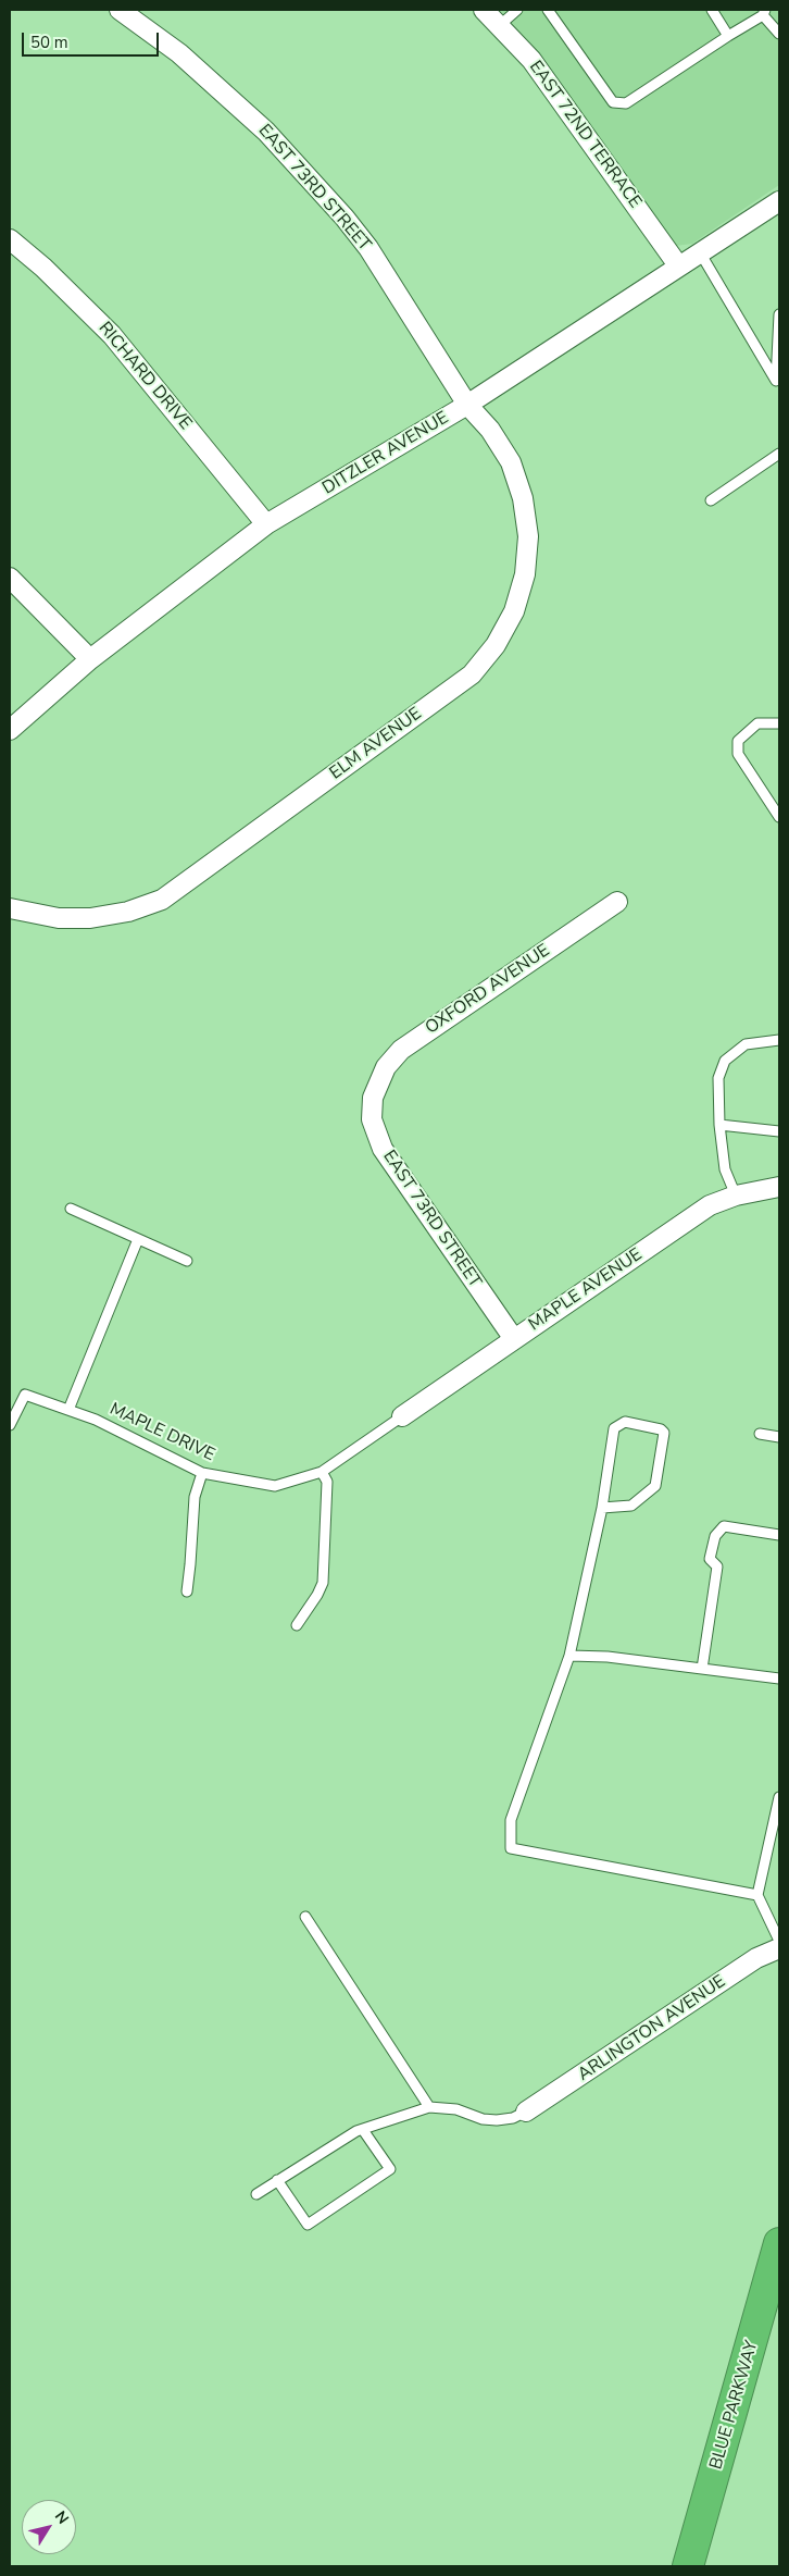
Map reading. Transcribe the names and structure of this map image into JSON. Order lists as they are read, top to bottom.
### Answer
{
  "streets": {
    "highway": ["BLUE PARKWAY"],
    "street": [
      "EAST 72ND TERRACE",
      "EAST 73RD STREET",
      "RICHARD DRIVE",
      "DITZLER AVENUE",
      "ELM AVENUE",
      "OXFORD AVENUE",
      "MAPLE AVENUE",
      "ARLINGTON AVENUE"
    ],
    "lane": ["MAPLE DRIVE"]
  },
  "crossings": [
    ["EAST 72ND TERRACE", "DITZLER AVENUE"],
    ["EAST 73RD STREET", "DITZLER AVENUE"],
    ["EAST 73RD STREET", "ELM AVENUE"],
    ["EAST 73RD STREET", "OXFORD AVENUE"],
    ["EAST 73RD STREET", "MAPLE AVENUE"],
    ["RICHARD DRIVE", "DITZLER AVENUE"],
    ["DITZLER AVENUE", "ELM AVENUE"],
    ["MAPLE AVENUE", "MAPLE DRIVE"]
  ],
  "scale_bar": "50 m",
  "north": "top right"
}
